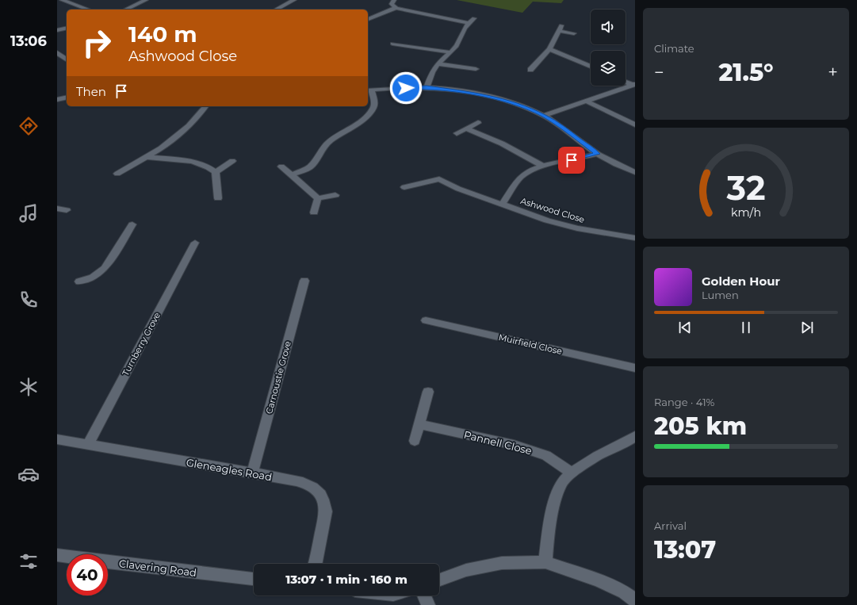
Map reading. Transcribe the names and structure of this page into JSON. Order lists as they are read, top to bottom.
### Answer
{
  "streets": {
    "street": [
      "Ashwood Close",
      "Turnberry Grove",
      "Muirfield Close",
      "Carnoustie Grove",
      "Pannell Close",
      "Gleneagles Road",
      "Clavering Road"
    ]
  },
  "crossings": [
    ["Turnberry Grove", "Gleneagles Road"],
    ["Carnoustie Grove", "Gleneagles Road"]
  ],
  "page": {
    "tabs": "13:06",
    "tile": [
      "Climate",
      ["Range · 41%", "205 km"],
      ["Arrival", "13:07"]
    ],
    "turn": ["140 m", "Ashwood Close"],
    "heat": ["−", "21.5°", "+"],
    "then": "Then",
    "song": ["Golden Hour", "Lumen"],
    "limit": "40",
    "trip": "13:07 · 1 min · 160 m",
    "gauge": ["32", "km/h"]
  }
}
